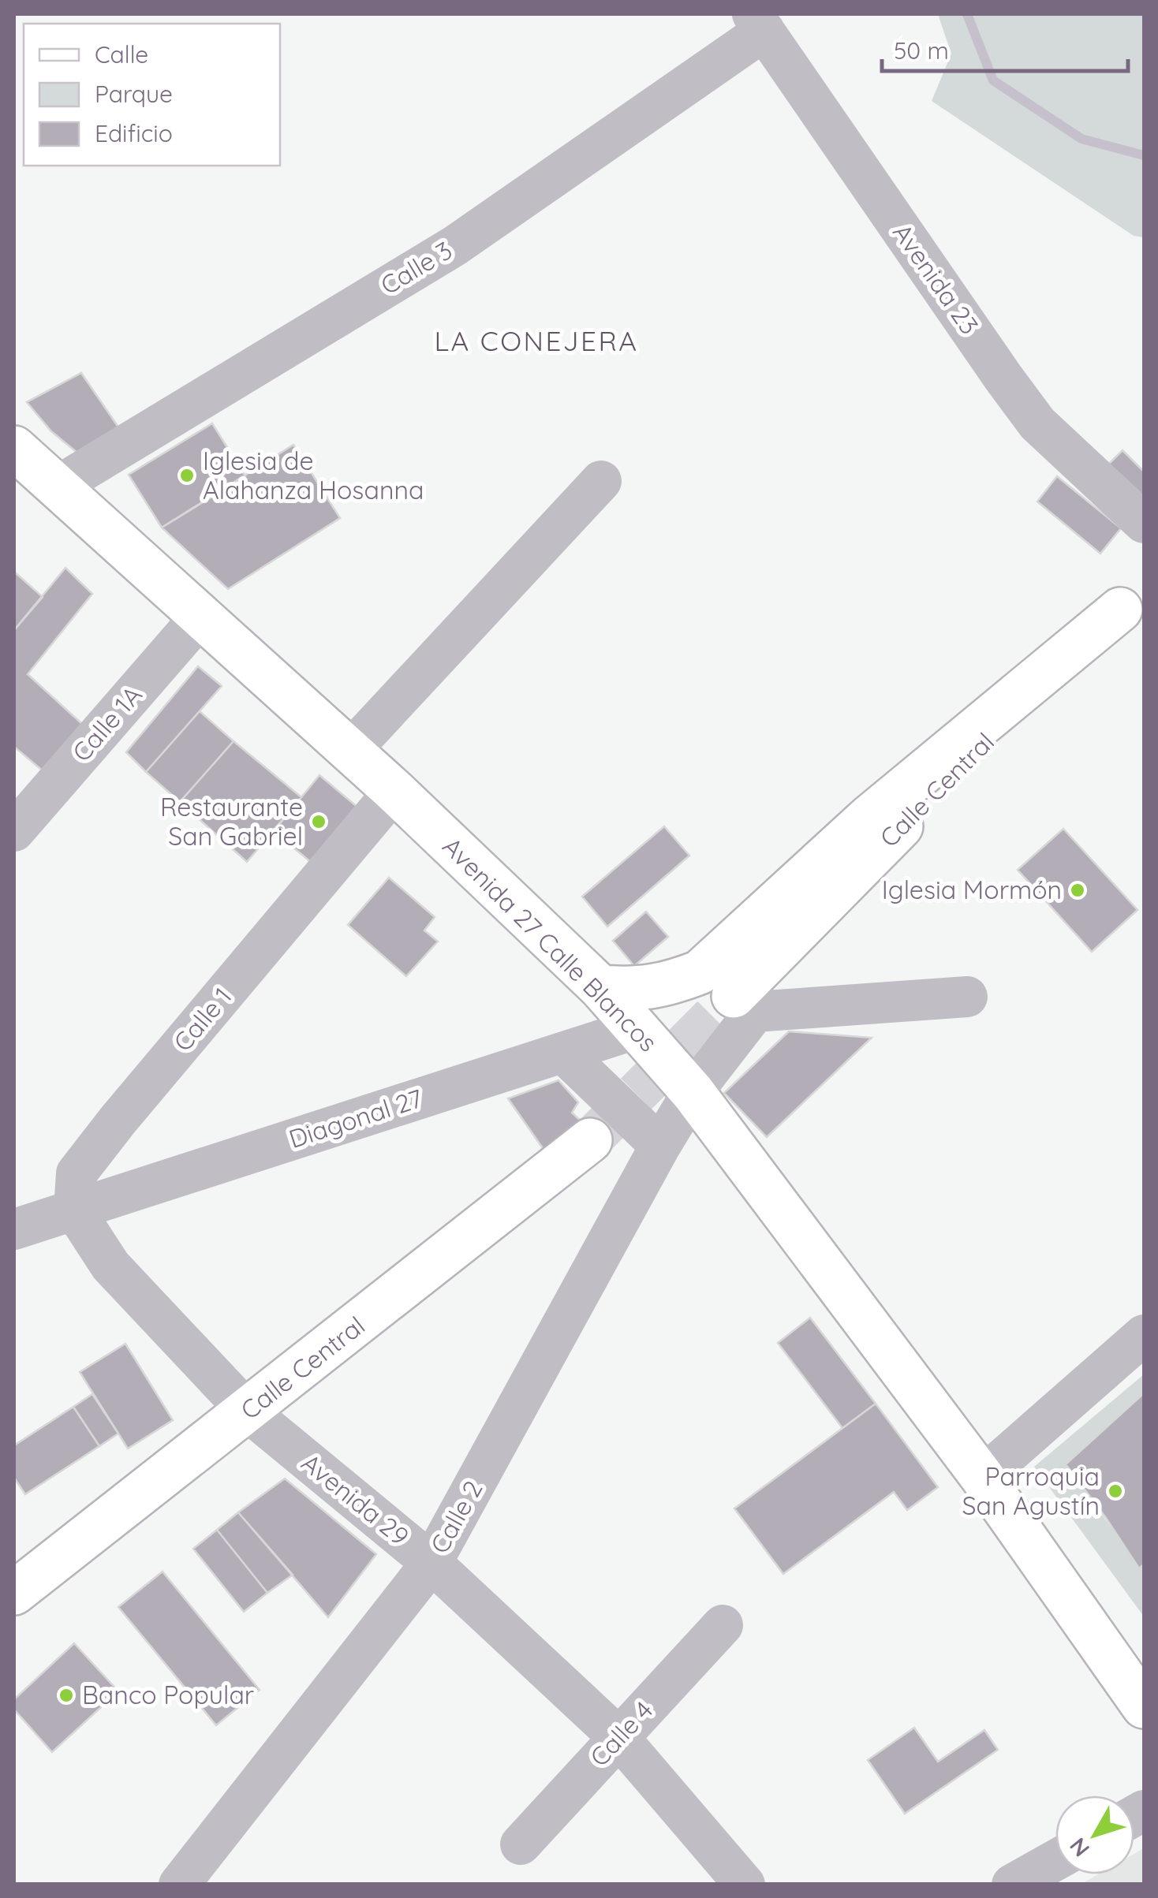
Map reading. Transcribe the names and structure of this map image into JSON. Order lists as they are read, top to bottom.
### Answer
{
  "streets": {
    "main road": ["Calle Central", "Avenida 27 Calle Blancos"],
    "street": [
      "Calle 3",
      "Avenida 23",
      "Calle 1A",
      "Calle 1",
      "Diagonal 27",
      "Avenida 29",
      "Calle 2",
      "Calle 4"
    ]
  },
  "crossings": [
    ["Calle 3", "Avenida 23"],
    ["Calle 3", "Avenida 27 Calle Blancos"],
    ["Calle 1A", "Avenida 27 Calle Blancos"],
    ["Calle Central", "Avenida 29"],
    ["Calle Central", "Calle 2"],
    ["Avenida 27 Calle Blancos", "Calle 1"],
    ["Avenida 27 Calle Blancos", "Diagonal 27"],
    ["Avenida 27 Calle Blancos", "Calle 2"],
    ["Calle 1", "Diagonal 27"],
    ["Calle 1", "Avenida 29"],
    ["Diagonal 27", "Avenida 29"],
    ["Avenida 29", "Calle 2"],
    ["Avenida 29", "Calle 4"]
  ],
  "districts": ["LA CONEJERA"],
  "places": [
    "Iglesia de Alahanza Hosanna",
    "Restaurante San Gabriel",
    "Iglesia Mormón",
    "Parroquia San Agustín",
    "Banco Popular"
  ],
  "legend": ["Calle", "Parque", "Edificio"],
  "scale_bar": "50 m",
  "north": "bottom left"
}
